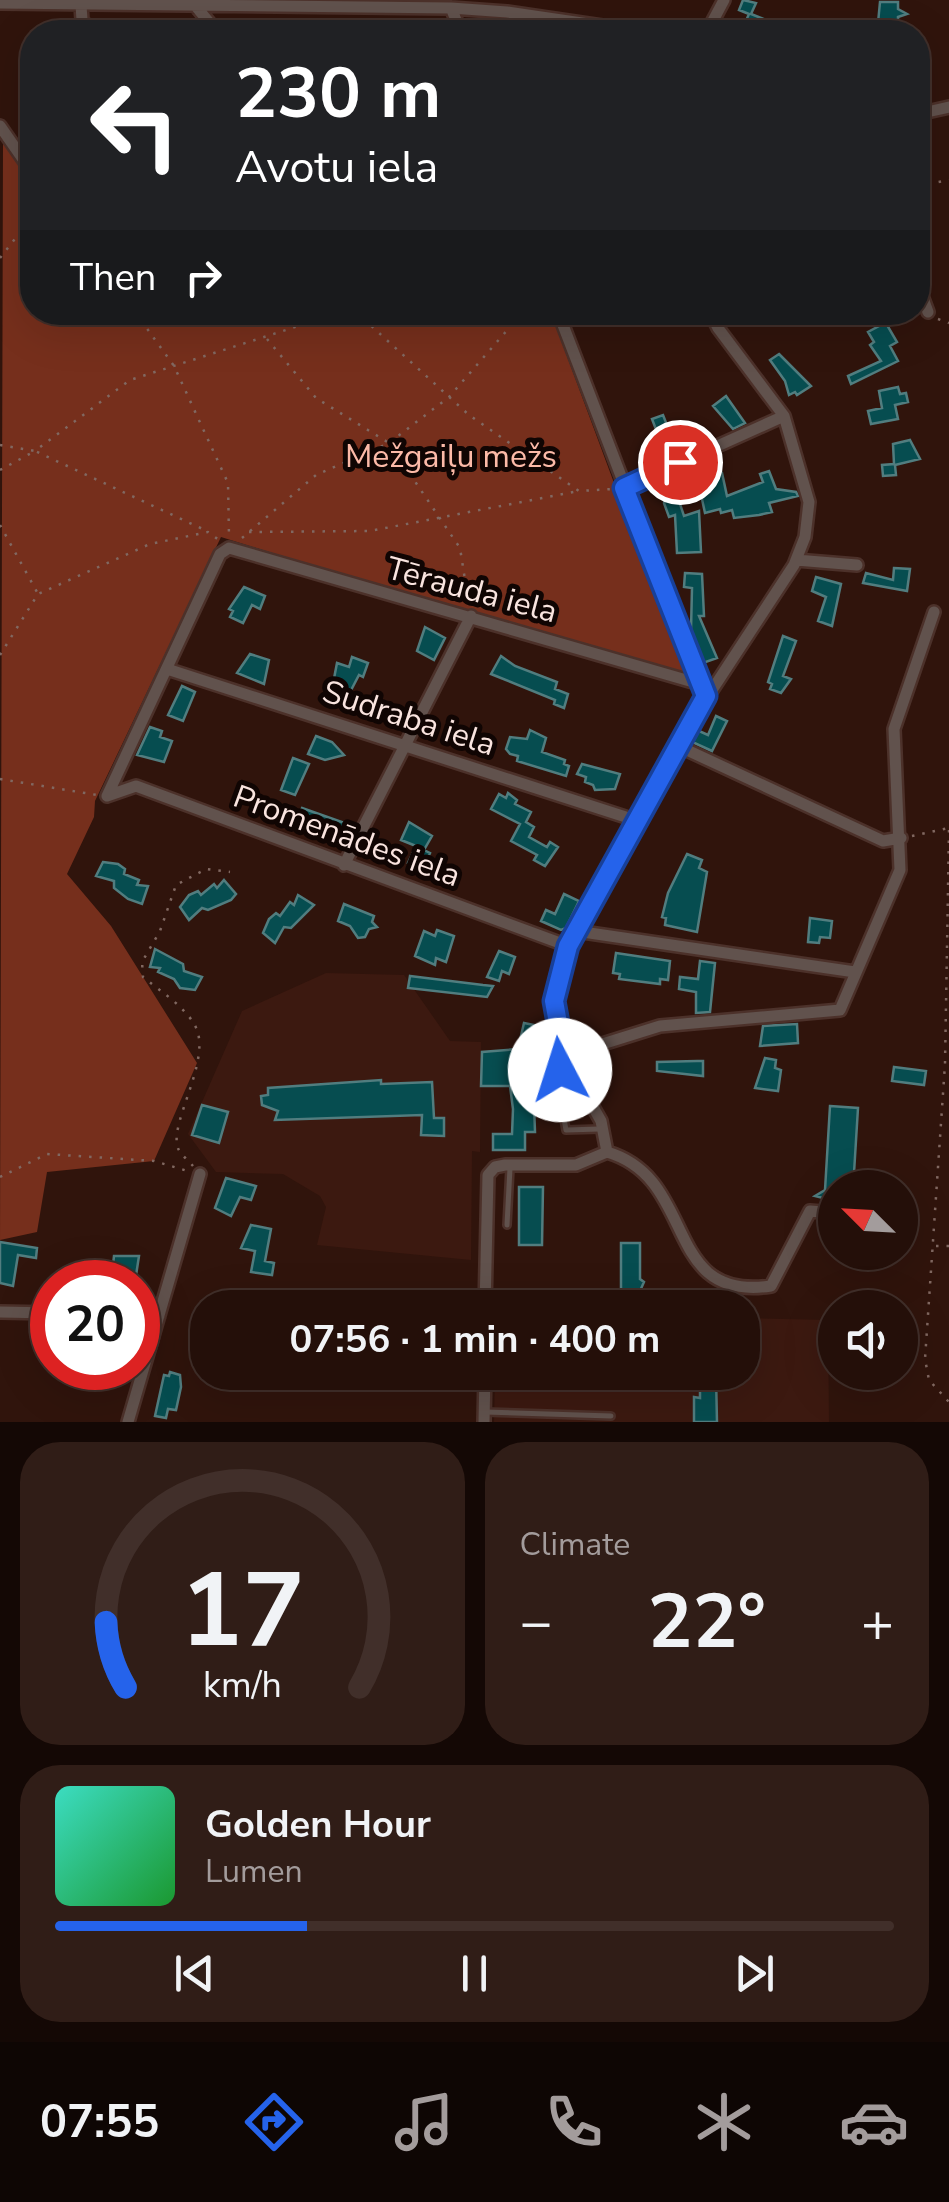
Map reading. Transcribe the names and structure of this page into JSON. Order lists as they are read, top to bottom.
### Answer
{
  "streets": {
    "street": ["Tērauda iela", "Sudraba iela", "Promenādes iela"]
  },
  "parks": ["Mežgaiļu mežs"],
  "north": "top left",
  "page": {
    "turn": ["230 m", "Avotu iela"],
    "then": "Then",
    "limit": "20",
    "trip": "07:56 · 1 min · 400 m",
    "tile": "Climate",
    "heat": ["−", "22°", "+"],
    "song": ["Golden Hour", "Lumen"],
    "tabs": "07:55",
    "gauge": ["17", "km/h"]
  }
}
